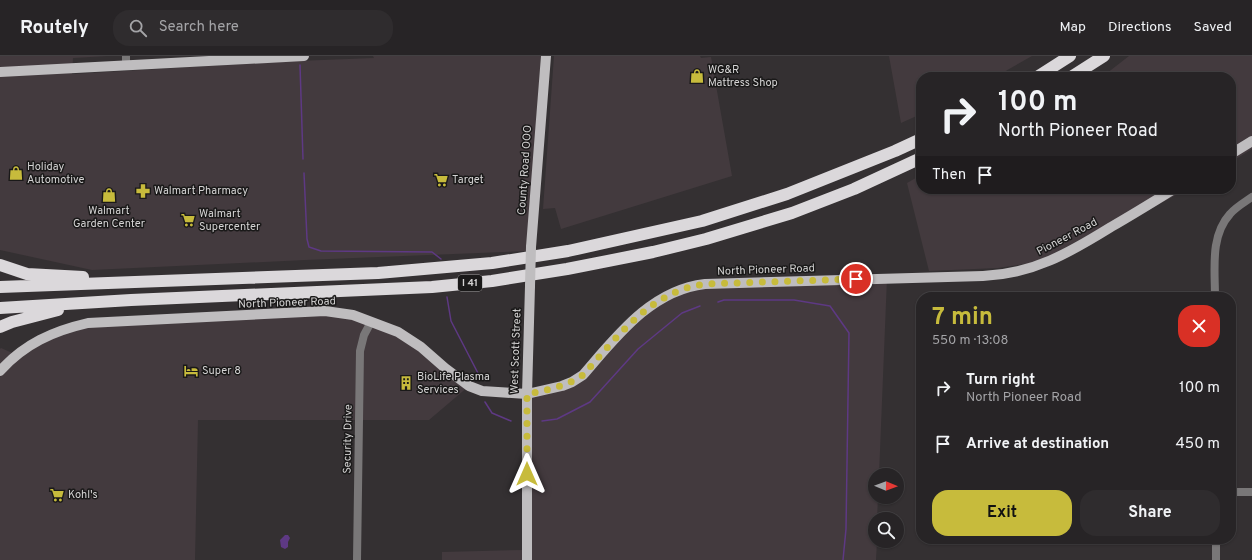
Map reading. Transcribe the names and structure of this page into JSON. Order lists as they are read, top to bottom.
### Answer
{
  "streets": {
    "highway": ["I 41"],
    "main road": [
      "County Road OOO",
      "Pioneer Road",
      "North Pioneer Road",
      "West Scott Street"
    ],
    "street": ["Security Drive"]
  },
  "crossings": [
    ["County Road OOO", "West Scott Street"],
    ["Pioneer Road", "North Pioneer Road"],
    ["North Pioneer Road", "West Scott Street"],
    ["North Pioneer Road", "Security Drive"]
  ],
  "places": {
    "shop": ["WG&R Mattress Shop", "Holiday Automotive", "Walmart Garden Center"],
    "supermarket": ["Target", "Walmart Supercenter", "Kohl's"],
    "pharmacy": ["Walmart Pharmacy"],
    "hotel": ["Super 8"],
    "building": ["BioLife Plasma Services"]
  },
  "north": "right",
  "page": {
    "header": "Routely",
    "search": "Search here",
    "nav": ["Map", "Directions", "Saved"],
    "turn": ["100 m", "North Pioneer Road"],
    "then": "Then",
    "heading": ["7 min", "550 m · 13:08"],
    "list": [
      {
        "name": "Turn right",
        "note": "North Pioneer Road",
        "value": "100 m"
      },
      {
        "name": "Arrive at destination",
        "value": "450 m"
      }
    ],
    "buttons": ["Exit", "Share"]
  }
}
